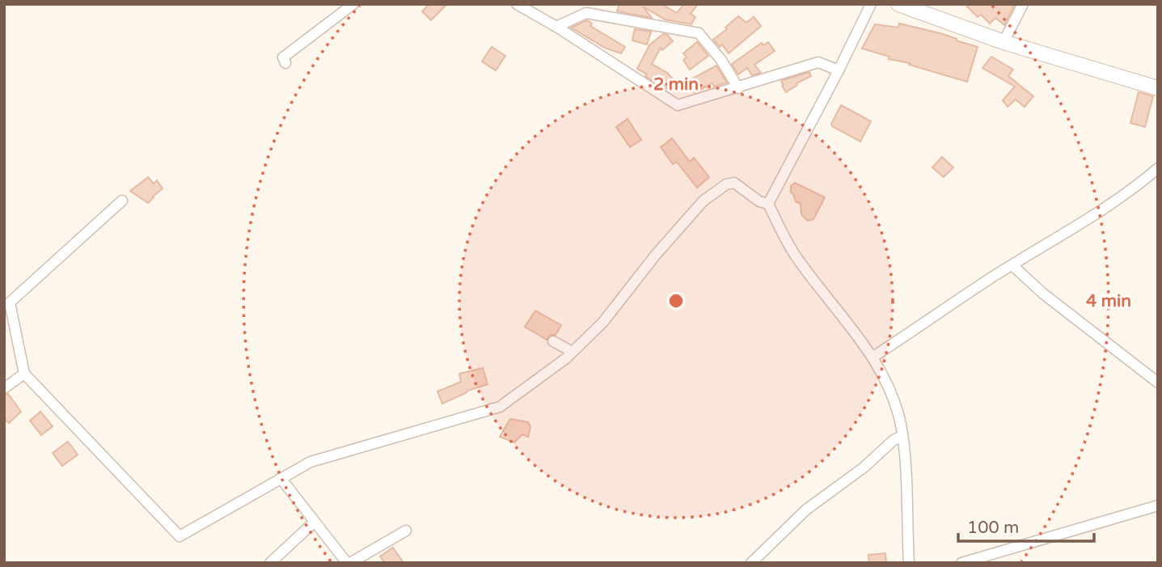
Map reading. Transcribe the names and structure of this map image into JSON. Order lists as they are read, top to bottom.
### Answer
{
  "scale_bar": "100 m",
  "rings": ["2 min", "4 min"]
}
